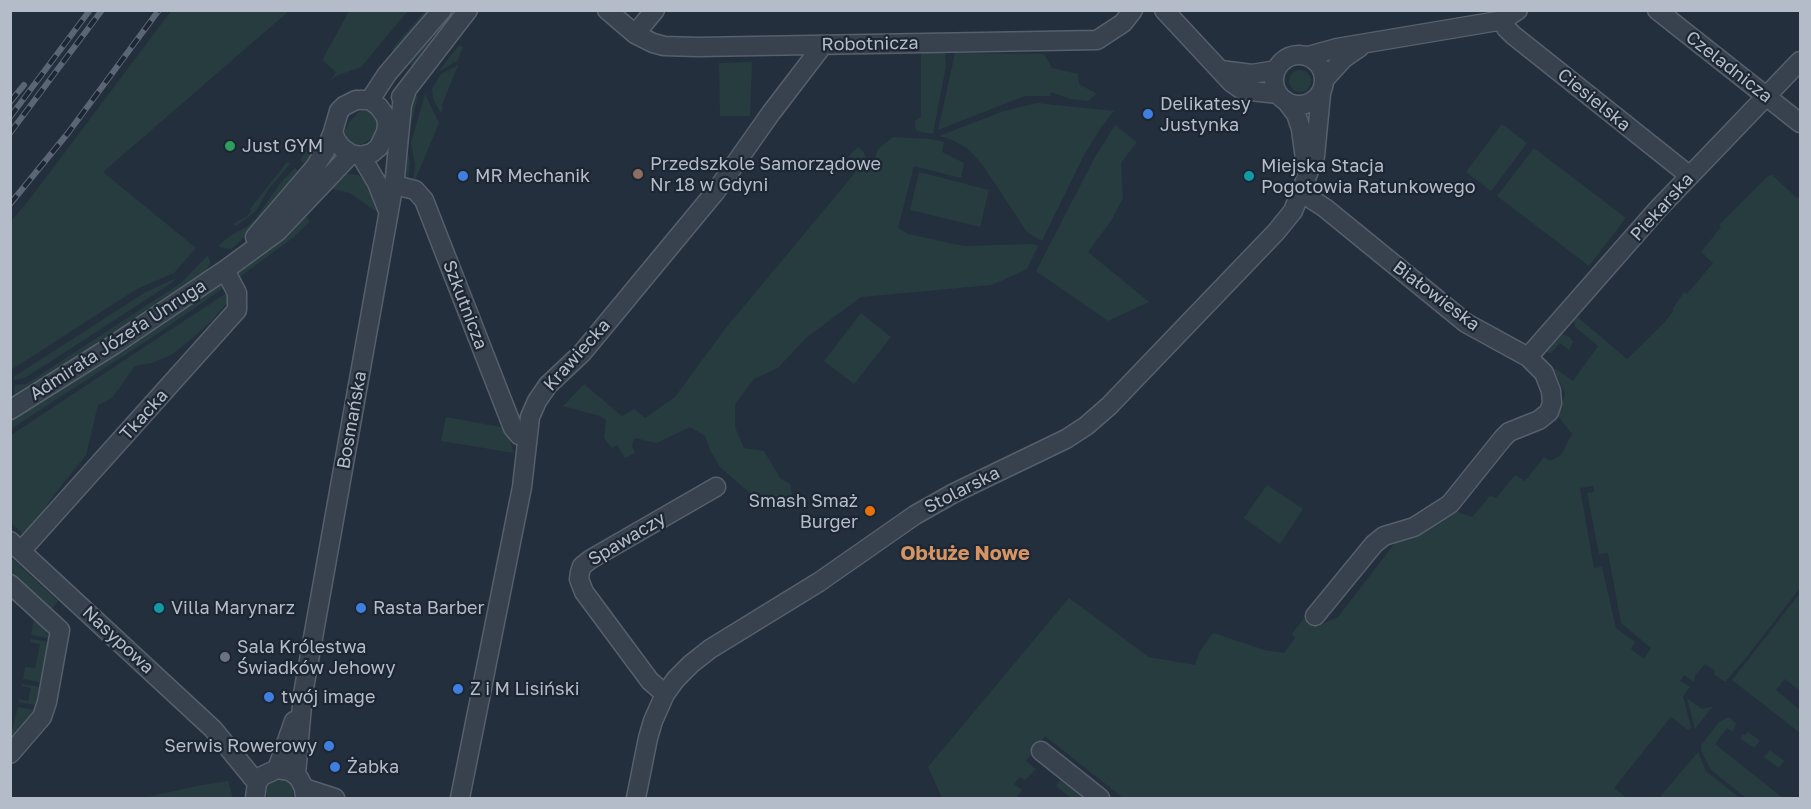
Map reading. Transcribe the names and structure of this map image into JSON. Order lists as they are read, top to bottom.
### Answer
{
  "streets": {
    "street": [
      "Robotnicza",
      "Czeladnicza",
      "Ciesielska",
      "Piekarska",
      "Białowieska",
      "Szkutnicza",
      "Admirała Józefa Unruga",
      "Krawiecka",
      "Tkacka",
      "Bosmańska",
      "Stolarska",
      "Spawaczy",
      "Nasypowa"
    ]
  },
  "crossings": [
    ["Robotnicza", "Krawiecka"],
    ["Czeladnicza", "Piekarska"],
    ["Ciesielska", "Piekarska"],
    ["Piekarska", "Białowieska"],
    ["Białowieska", "Stolarska"],
    ["Szkutnicza", "Krawiecka"],
    ["Szkutnicza", "Bosmańska"],
    ["Admirała Józefa Unruga", "Tkacka"],
    ["Admirała Józefa Unruga", "Bosmańska"],
    ["Tkacka", "Nasypowa"],
    ["Bosmańska", "Nasypowa"],
    ["Stolarska", "Spawaczy"]
  ],
  "districts": ["Obłuże Nowe"],
  "places": [
    "Delikatesy Justynka",
    "Just GYM",
    "Przedszkole Samorządowe Nr 18 w Gdyni",
    "MR Mechanik",
    "Miejska Stacja Pogotowia Ratunkowego",
    "Smash Smaż Burger",
    "Villa Marynarz",
    "Rasta Barber",
    "Sala Królestwa Świadków Jehowy",
    "Z i M Lisiński",
    "twój image",
    "Serwis Rowerowy",
    "Żabka"
  ]
}
